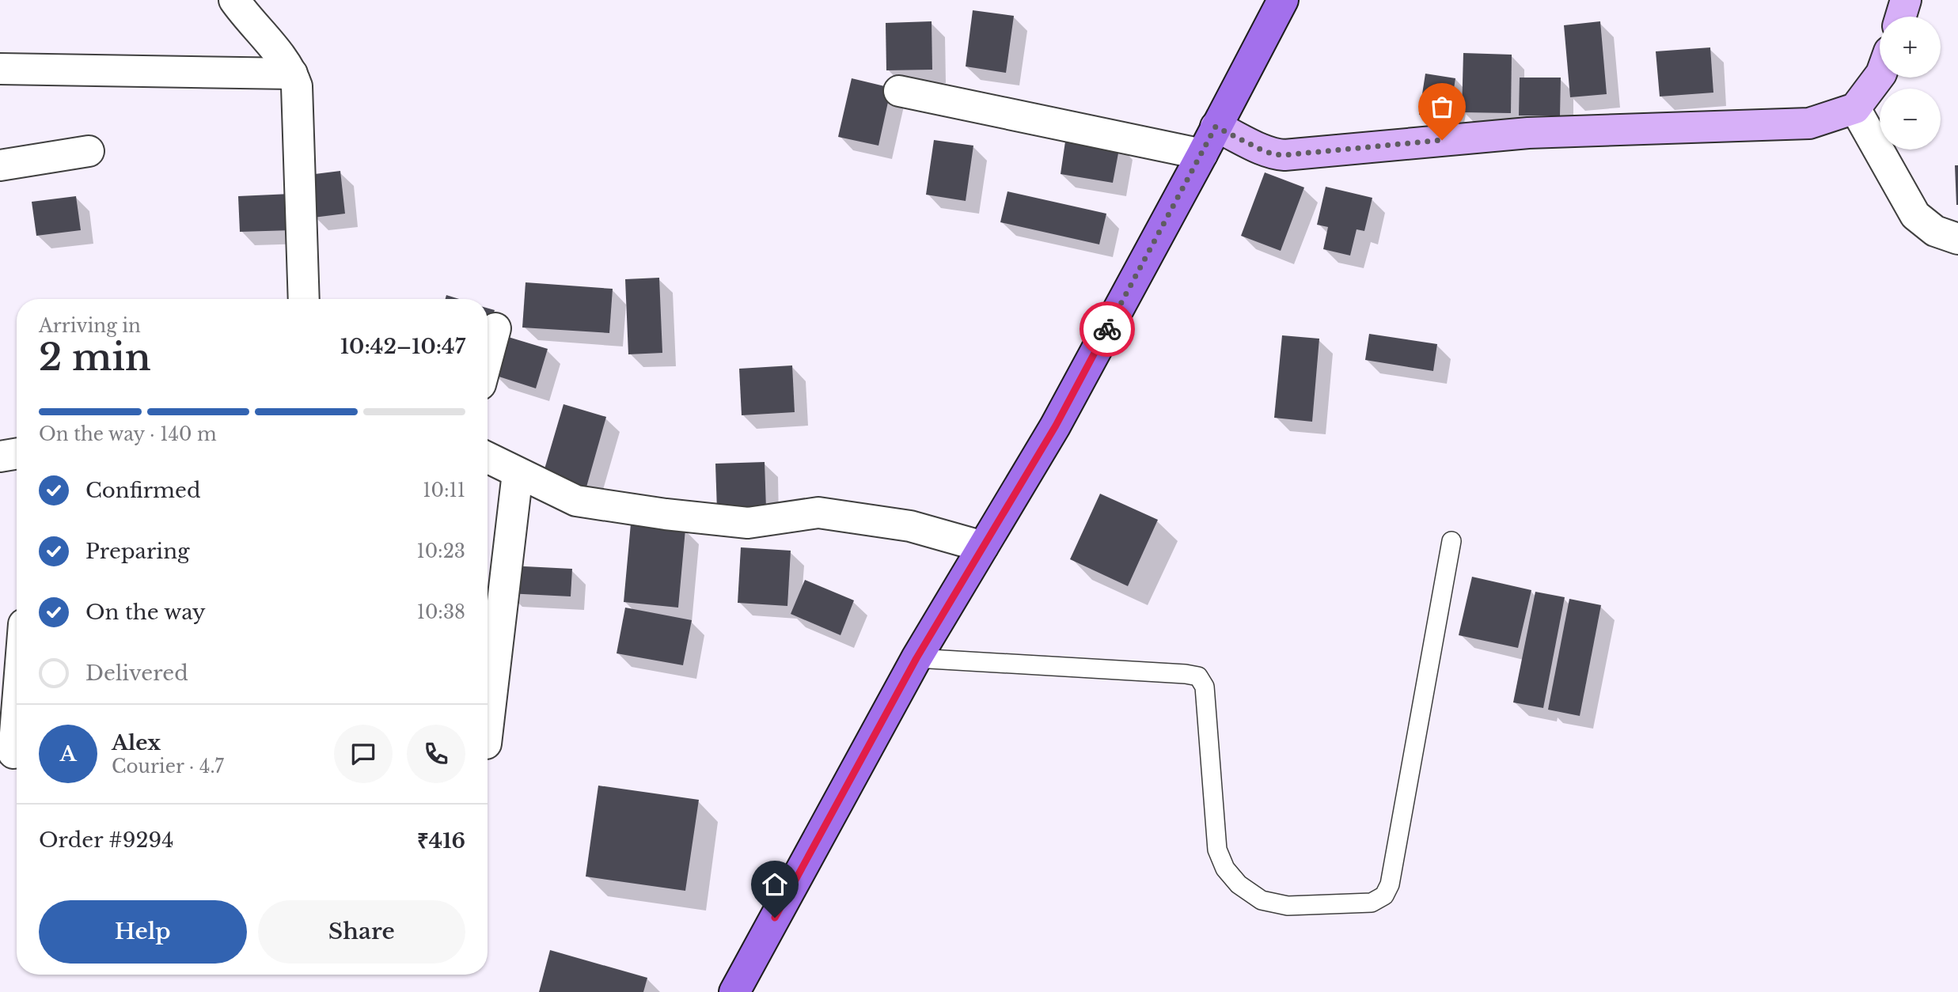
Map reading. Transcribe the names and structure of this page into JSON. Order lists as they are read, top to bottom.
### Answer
{
  "page": {
    "map_buttons": ["+", "−"],
    "heading": ["2 min", "Arriving in", "10:42–10:47"],
    "panel": [
      "Alex",
      "Courier · 4.7",
      "Order #9294",
      "₹416"
    ],
    "bar": "On the way · 140 m",
    "list": [
      ["Confirmed", "10:11"],
      ["Preparing", "10:23"],
      ["On the way", "10:38"],
      "Delivered"
    ],
    "round": "A",
    "buttons": ["Help", "Share"]
  }
}
